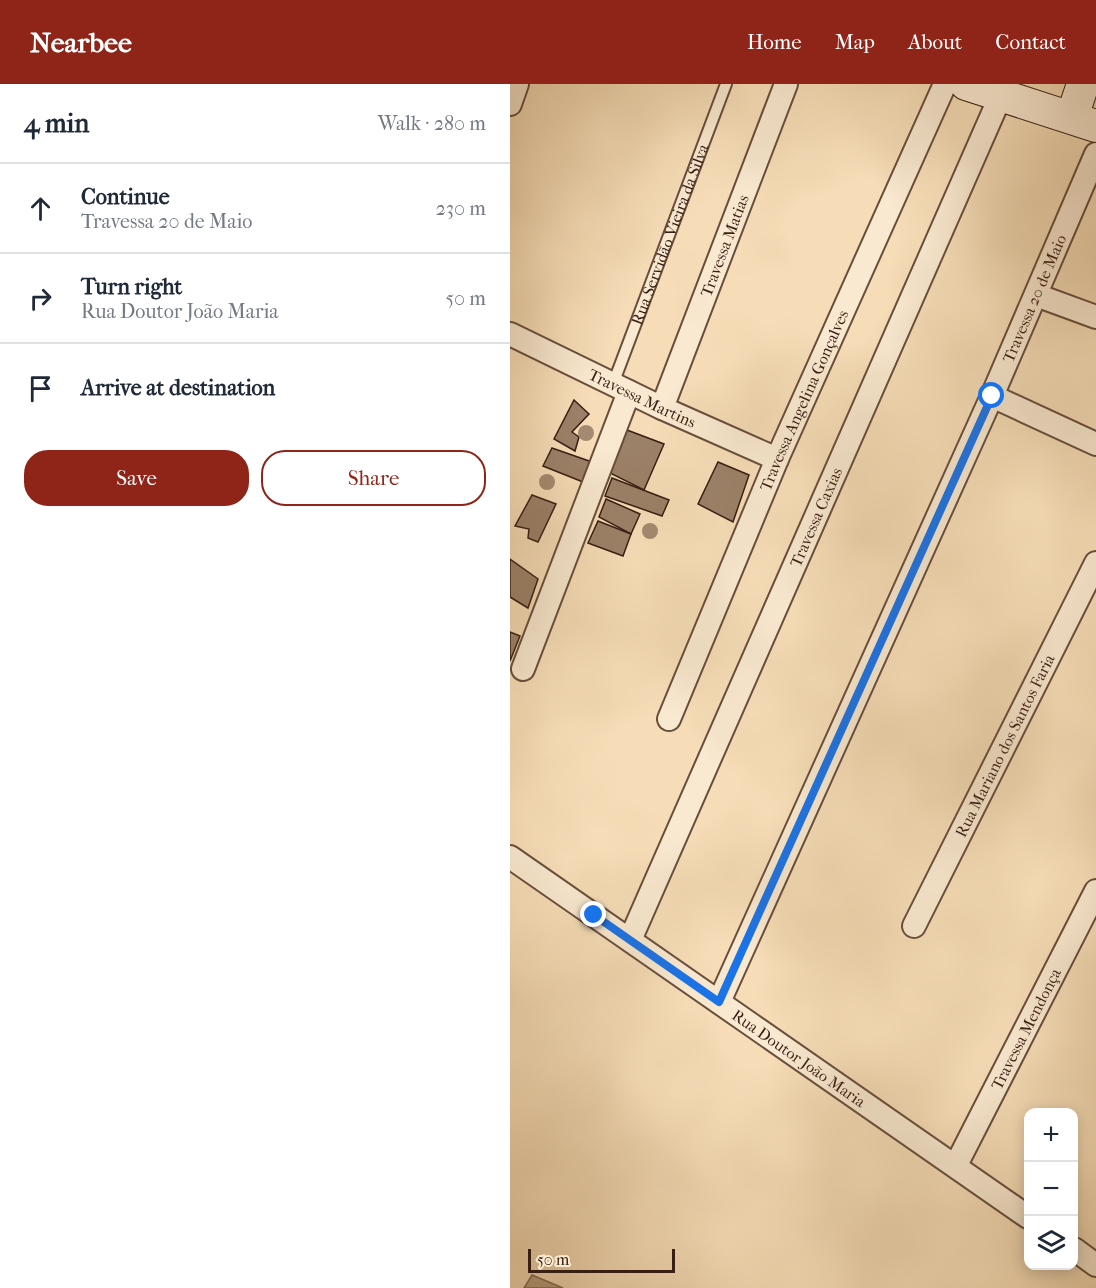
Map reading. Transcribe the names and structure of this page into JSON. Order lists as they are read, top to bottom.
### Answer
{
  "streets": {
    "street": [
      "Rua Servidão Vieira da Silva",
      "Travessa Matias",
      "Travessa 20 de Maio",
      "Travessa Martins",
      "Travessa Angelina Gonçalves",
      "Travessa Caxias",
      "Rua Mariano dos Santos Faria",
      "Travessa Mendonça",
      "Rua Doutor João Maria"
    ]
  },
  "crossings": [
    ["Rua Servidão Vieira da Silva", "Travessa Martins"],
    ["Travessa Matias", "Travessa Martins"],
    ["Travessa 20 de Maio", "Rua Doutor João Maria"],
    ["Travessa Martins", "Travessa Angelina Gonçalves"],
    ["Travessa Caxias", "Rua Doutor João Maria"],
    ["Travessa Mendonça", "Rua Doutor João Maria"]
  ],
  "scale_bar": "50 m",
  "page": {
    "header": "Nearbee",
    "nav": [
      "Home",
      "Map",
      "About",
      "Contact"
    ],
    "heading": ["4 min", "Walk · 280 m"],
    "list": [
      ["Continue", "Travessa 20 de Maio", "230 m"],
      ["Turn right", "Rua Doutor João Maria", "50 m"],
      "Arrive at destination"
    ],
    "buttons": ["Save", "Share"],
    "map_buttons": ["+", "−"],
    "scale": "50 m"
  }
}
